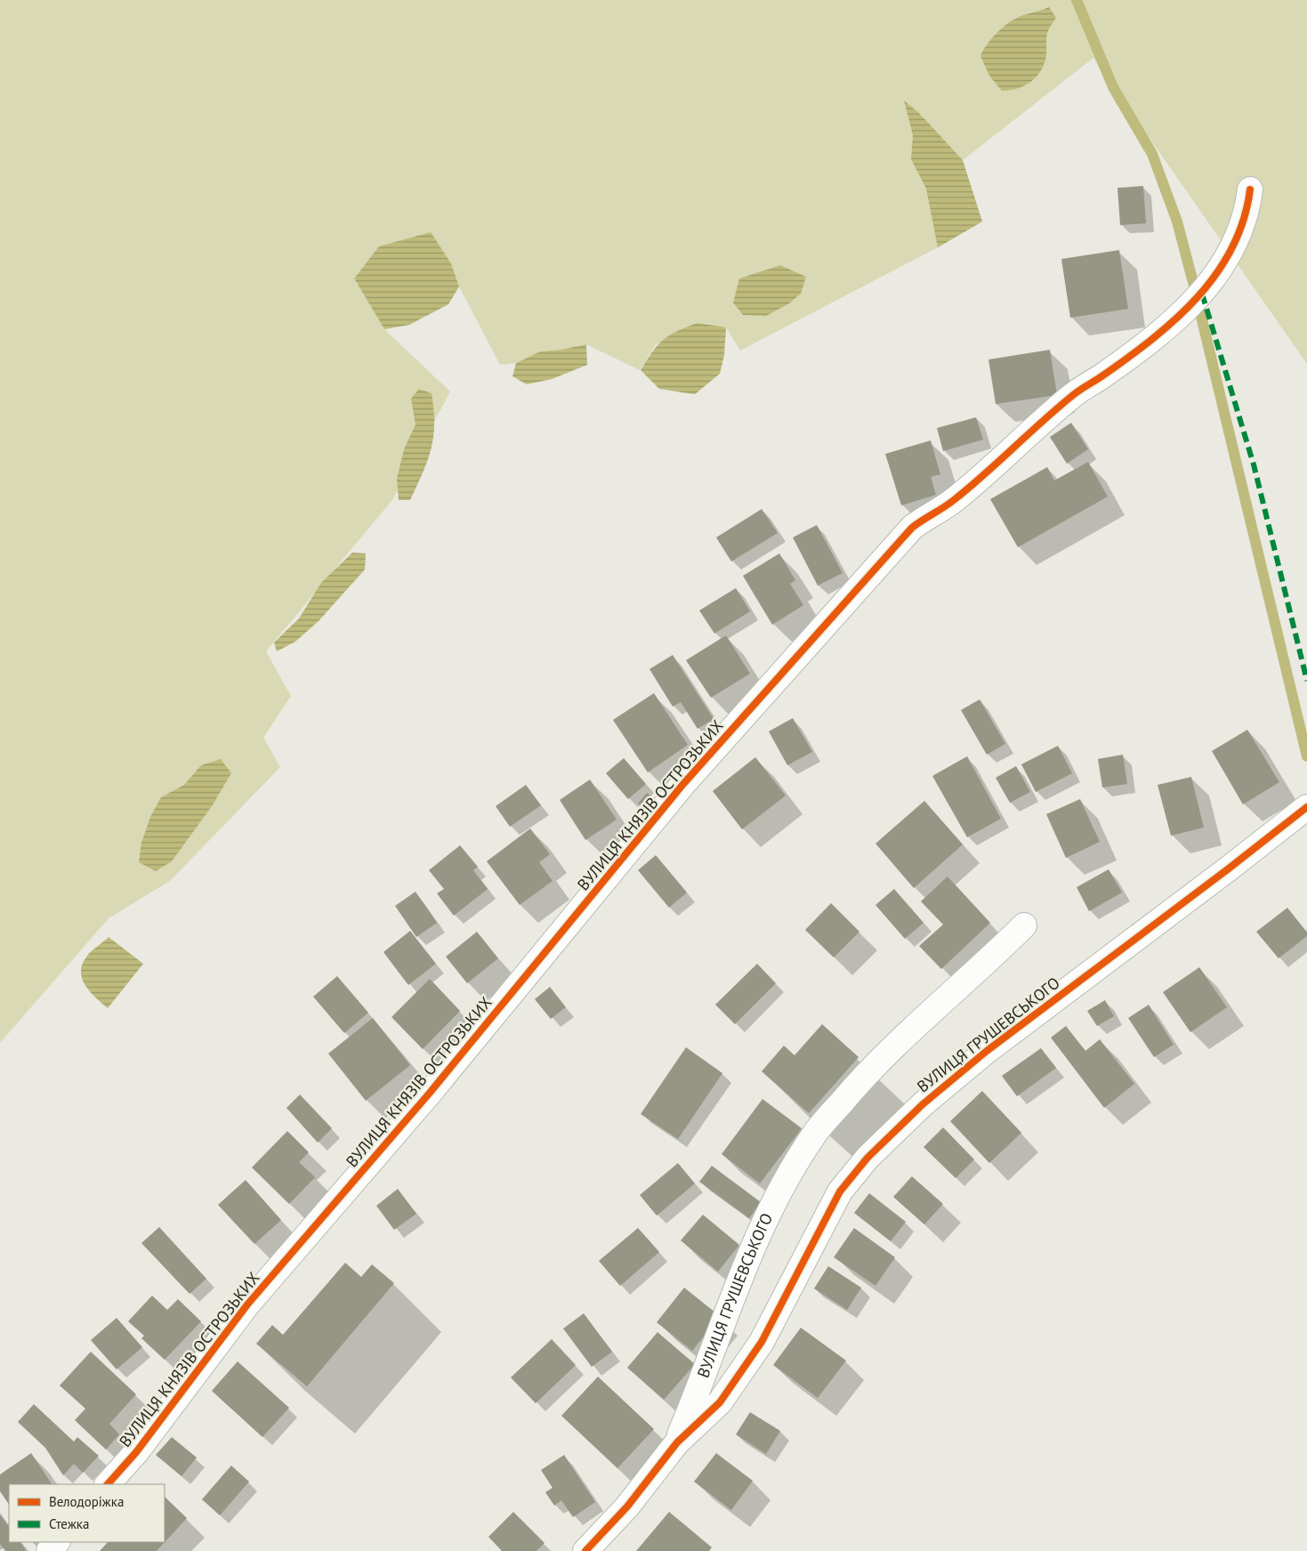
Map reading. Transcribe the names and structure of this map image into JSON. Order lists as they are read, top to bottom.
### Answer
{
  "streets": {
    "street": ["ВУЛИЦЯ КНЯЗІВ ОСТРОЗЬКИХ", "ВУЛИЦЯ ГРУШЕВСЬКОГО"]
  },
  "legend": ["Велодоріжка", "Стежка"]
}
